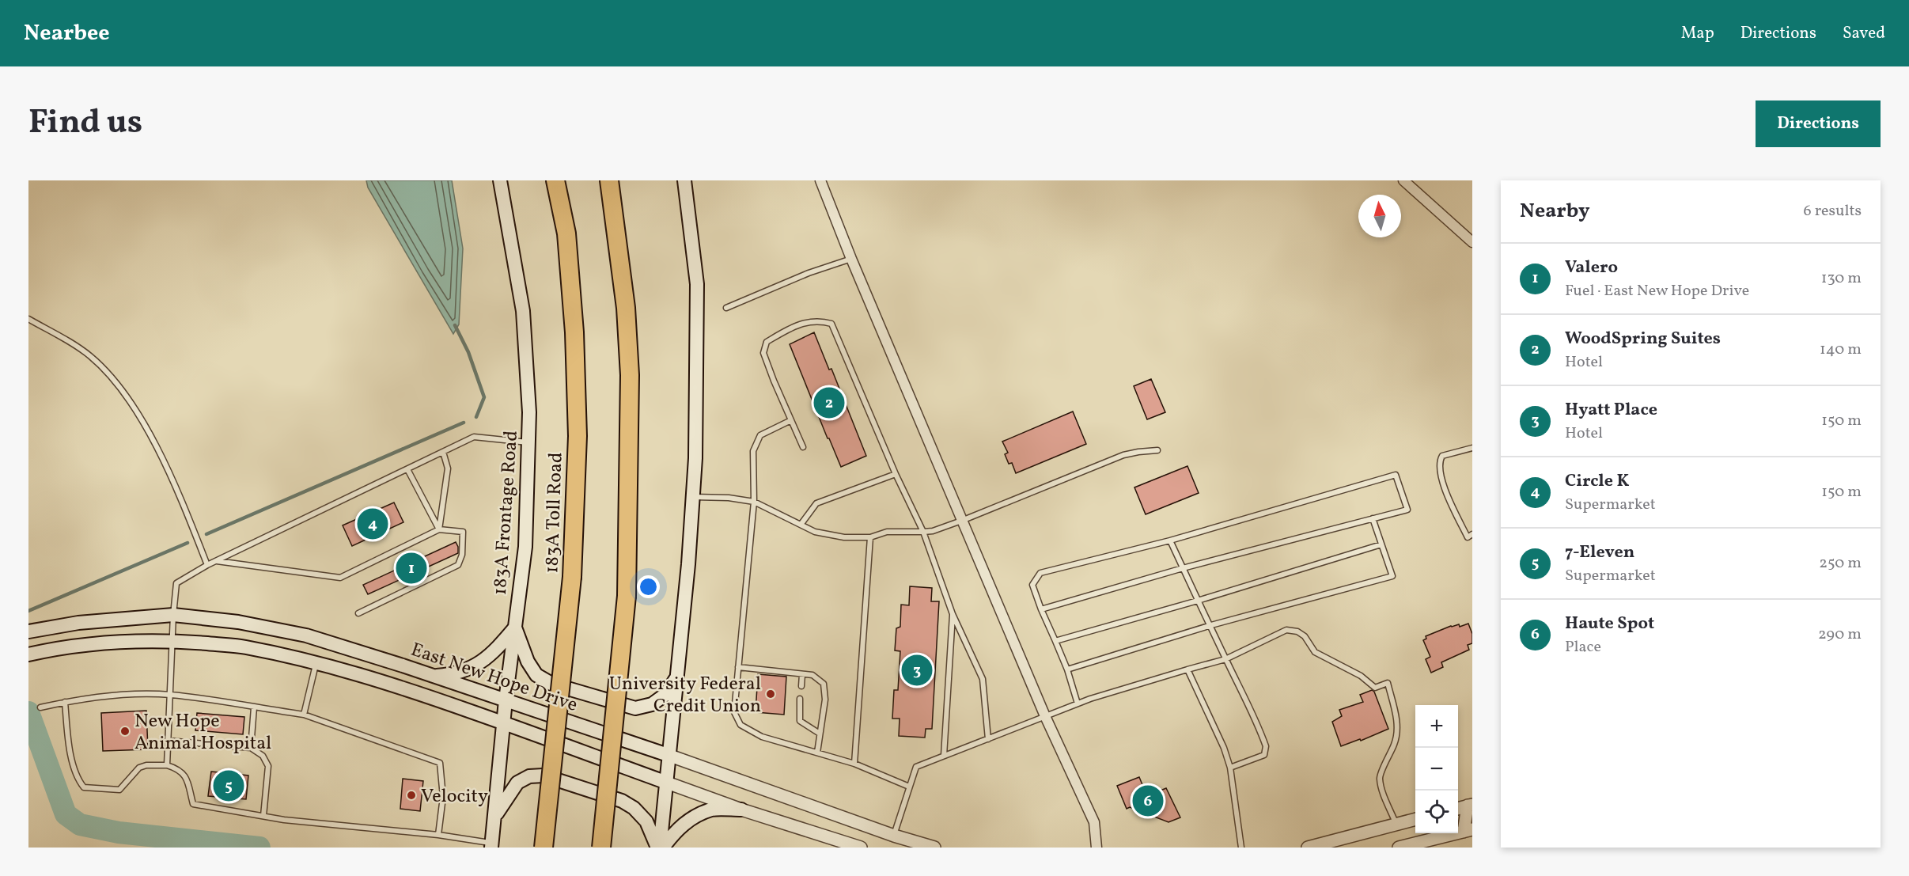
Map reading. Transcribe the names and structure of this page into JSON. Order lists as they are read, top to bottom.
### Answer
{
  "streets": {
    "highway": ["183A Toll Road"],
    "main road": ["183A Frontage Road", "East New Hope Drive"]
  },
  "crossings": [
    ["183A Frontage Road", "East New Hope Drive"]
  ],
  "places": ["University Federal Credit Union", "New Hope Animal Hospital", "Velocity"],
  "north": "top",
  "page": {
    "header": "Nearbee",
    "nav": ["Map", "Directions", "Saved"],
    "title": "Find us",
    "buttons": "Directions",
    "heading": ["Nearby", "6 results"],
    "list": [
      {
        "mark": "1",
        "name": "Valero",
        "note": "Fuel · East New Hope Drive",
        "value": "130 m"
      },
      {
        "mark": "2",
        "name": "WoodSpring Suites",
        "note": "Hotel",
        "value": "140 m"
      },
      {
        "mark": "3",
        "name": "Hyatt Place",
        "note": "Hotel",
        "value": "150 m"
      },
      {
        "mark": "4",
        "name": "Circle K",
        "note": "Supermarket",
        "value": "150 m"
      },
      {
        "mark": "5",
        "name": "7-Eleven",
        "note": "Supermarket",
        "value": "250 m"
      },
      {
        "mark": "6",
        "name": "Haute Spot",
        "note": "Place",
        "value": "290 m"
      }
    ],
    "pins": [
      "2",
      "4",
      "1",
      "3",
      "5",
      "6"
    ],
    "map_buttons": ["+", "−"]
  }
}
